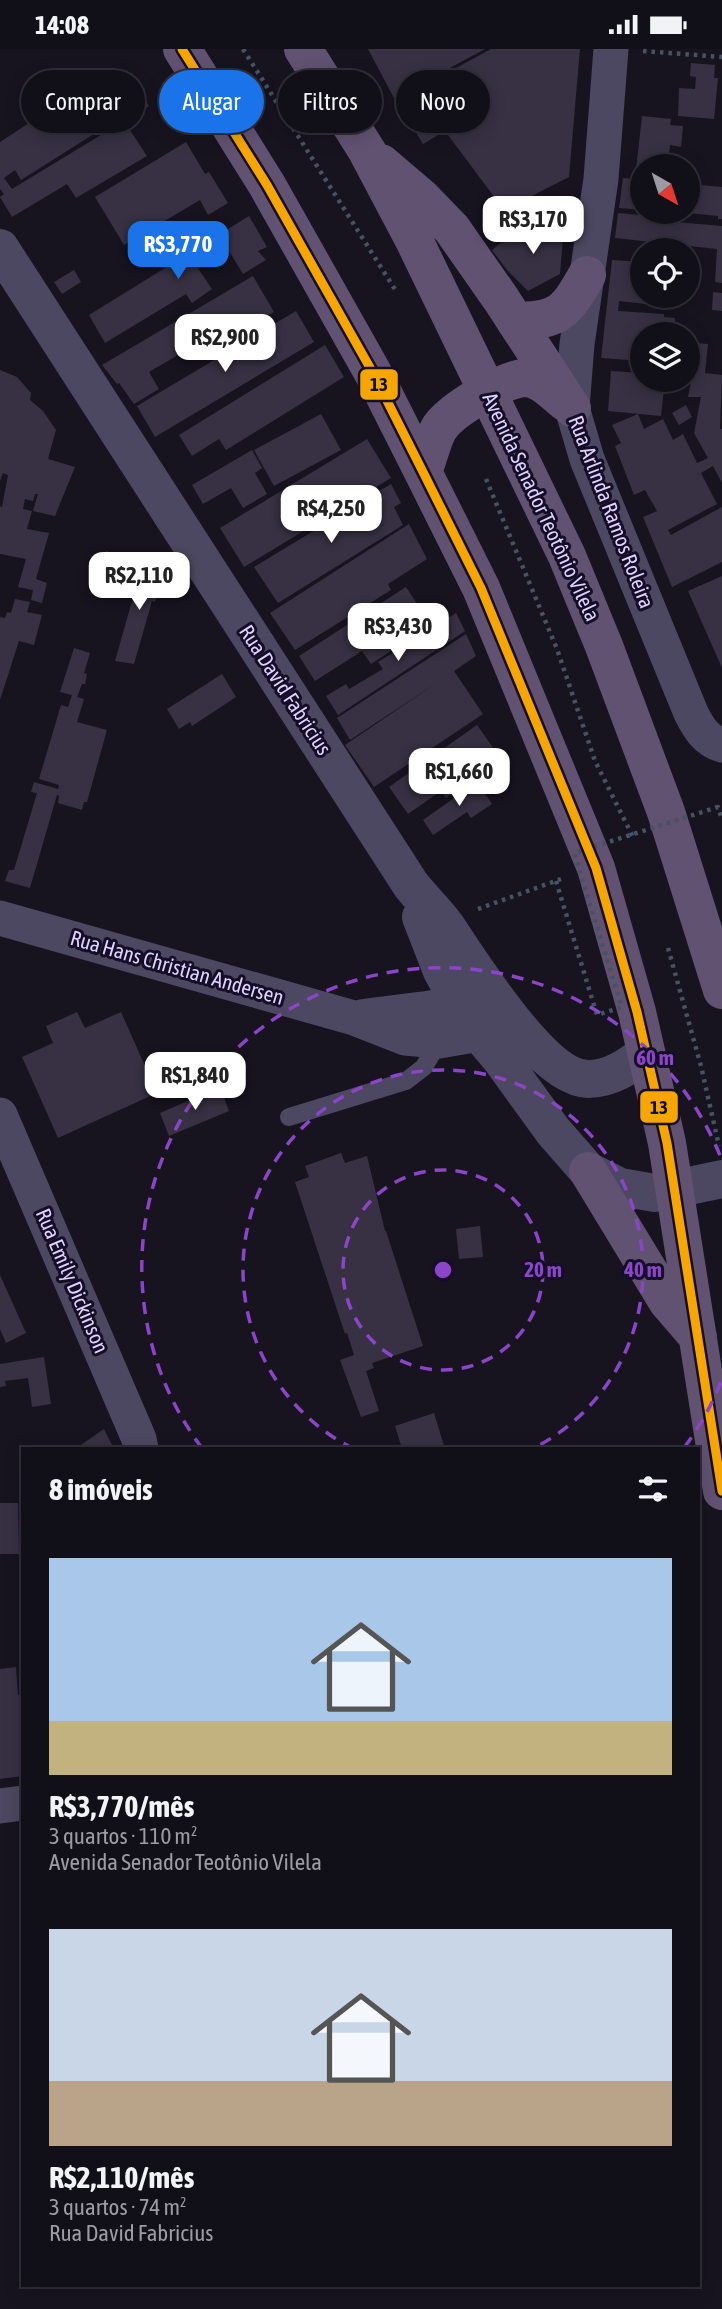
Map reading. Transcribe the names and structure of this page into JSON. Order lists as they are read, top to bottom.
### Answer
{
  "streets": {
    "main road": ["Avenida Senador Teotônio Vilela"],
    "street": [
      "Rua Arlinda Ramos Roleira",
      "Rua David Fabricius",
      "Rua Hans Christian Andersen",
      "Rua Emily Dickinson"
    ]
  },
  "crossings": [
    ["Rua David Fabricius", "Rua Hans Christian Andersen"]
  ],
  "lines": ["transit line 13"],
  "north": "bottom right",
  "page": {
    "status": "14:08",
    "chip": [
      "Comprar",
      "Alugar",
      "Filtros",
      "Novo"
    ],
    "price": [
      "R$3,170",
      "R$3,770",
      "R$2,900",
      "R$4,250",
      "R$2,110",
      "R$3,430",
      "R$1,660",
      "R$1,840"
    ],
    "heading": "8 imóveis",
    "list": [
      {
        "name": "R$3,770/mês",
        "note": "3 quartos · 110 m² · Avenida Senador Teotônio Vilela"
      },
      {
        "name": "R$2,110/mês",
        "note": "3 quartos · 74 m² · Rua David Fabricius"
      }
    ]
  },
  "rings": ["60 m", "20 m", "40 m"]
}
